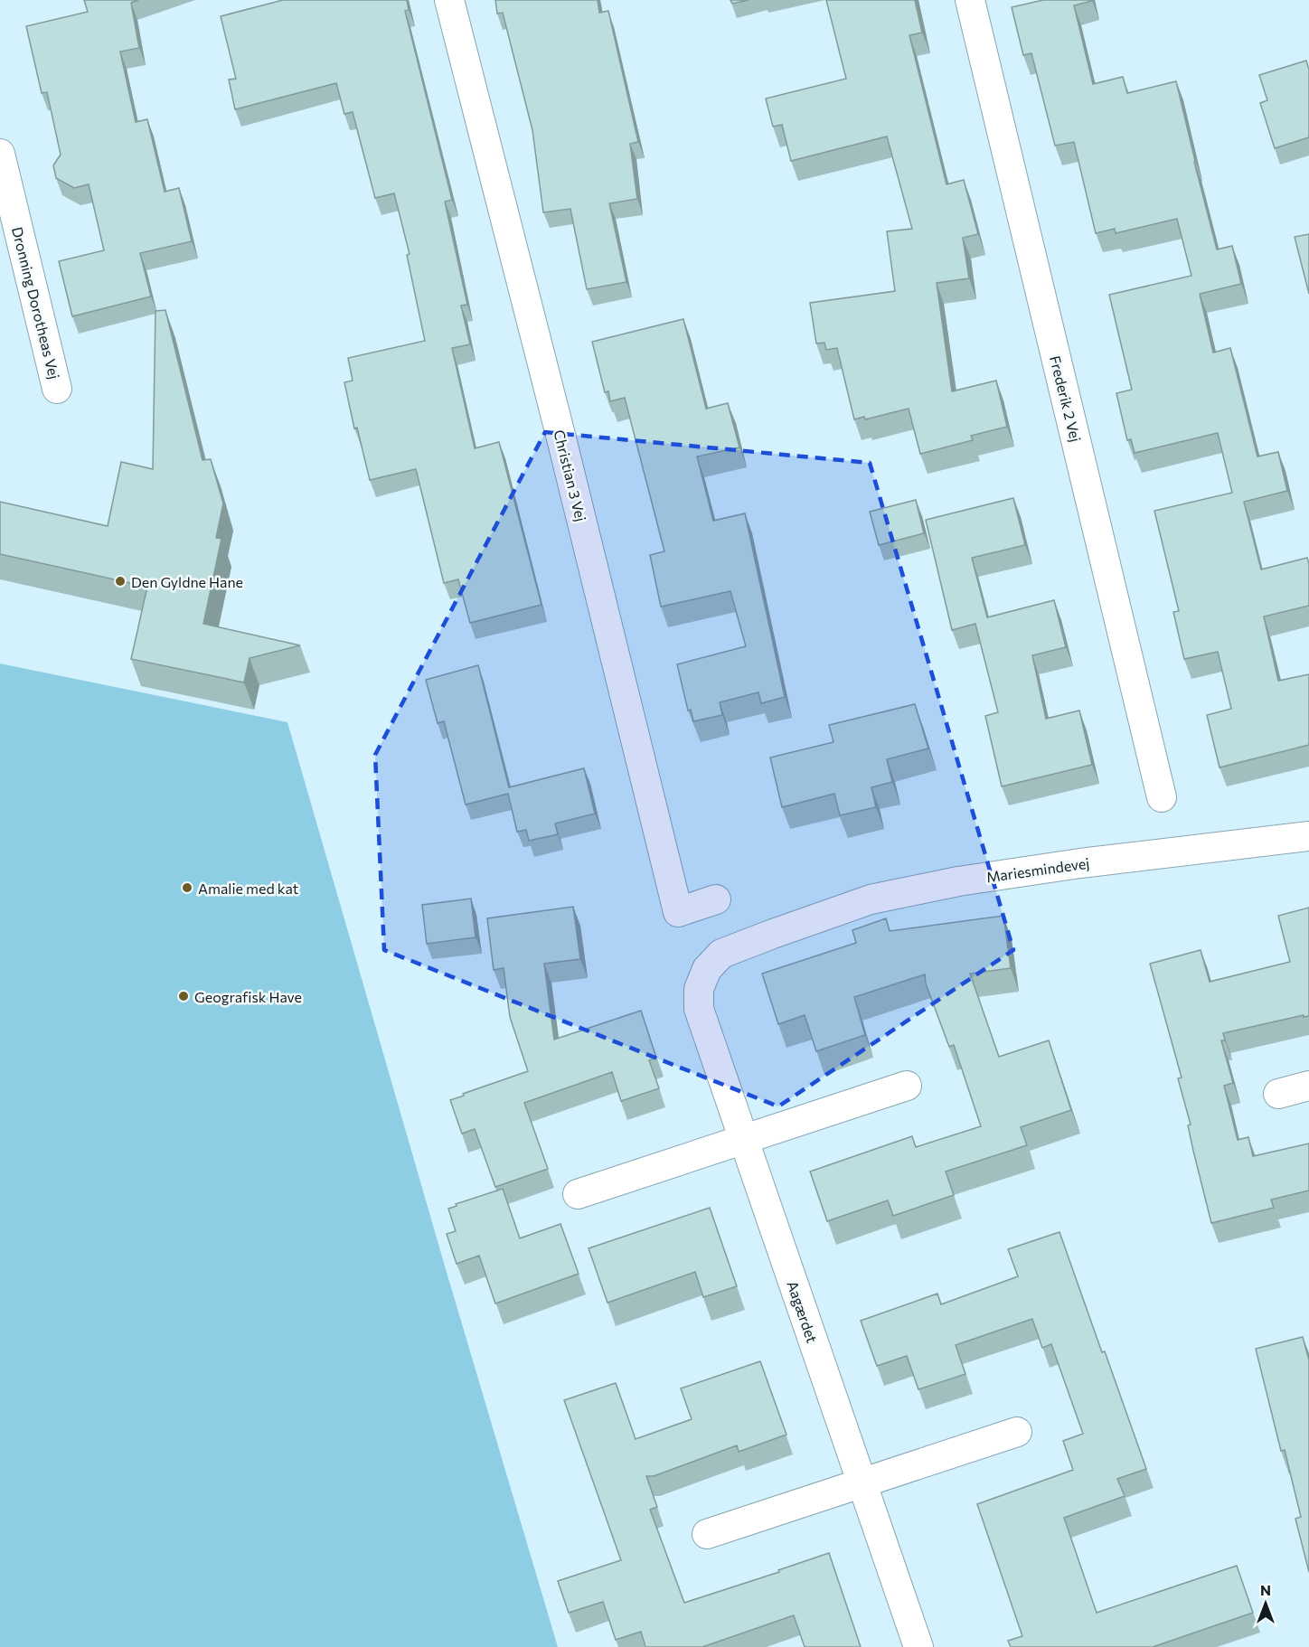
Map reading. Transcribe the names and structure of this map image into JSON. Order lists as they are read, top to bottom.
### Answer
{
  "streets": {
    "street": [
      "Dronning Dorotheas Vej",
      "Frederik 2 Vej",
      "Christian 3 Vej",
      "Mariesmindevej",
      "Aagærdet"
    ]
  },
  "crossings": [
    ["Mariesmindevej", "Aagærdet"]
  ],
  "places": ["Den Gyldne Hane", "Amalie med kat", "Geografisk Have"],
  "north": "top"
}
